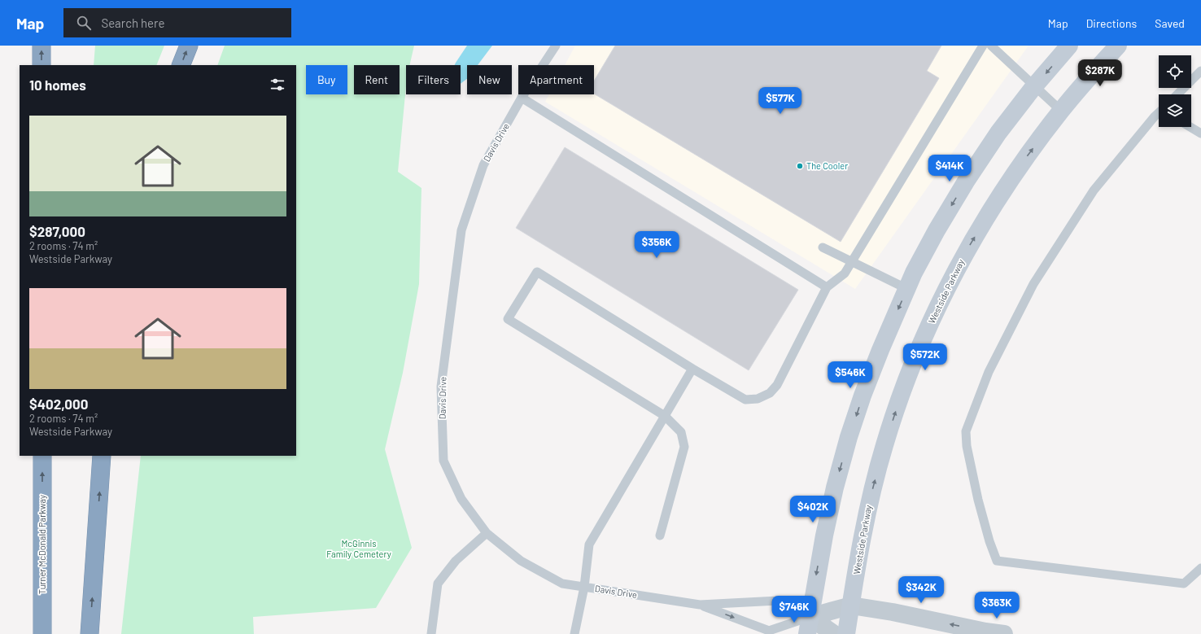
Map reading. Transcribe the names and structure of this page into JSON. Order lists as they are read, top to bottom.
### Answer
{
  "streets": {
    "highway": ["Turner McDonald Parkway"],
    "main road": ["Westside Parkway"],
    "lane": ["Davis Drive"]
  },
  "parks": ["McGinnis Family Cemetery"],
  "places": ["The Cooler"],
  "page": {
    "header": "Map",
    "search": "Search here",
    "nav": ["Map", "Directions", "Saved"],
    "price": [
      "$287K",
      "$577K",
      "$414K",
      "$356K",
      "$572K",
      "$546K",
      "$402K",
      "$342K",
      "$363K",
      "$746K"
    ],
    "chip": [
      "Buy",
      "Rent",
      "Filters",
      "New",
      "Apartment"
    ],
    "heading": "10 homes",
    "list": [
      {
        "name": "$287,000",
        "note": "2 rooms · 74 m² · Westside Parkway"
      },
      {
        "name": "$402,000",
        "note": "2 rooms · 74 m² · Westside Parkway"
      }
    ]
  }
}
